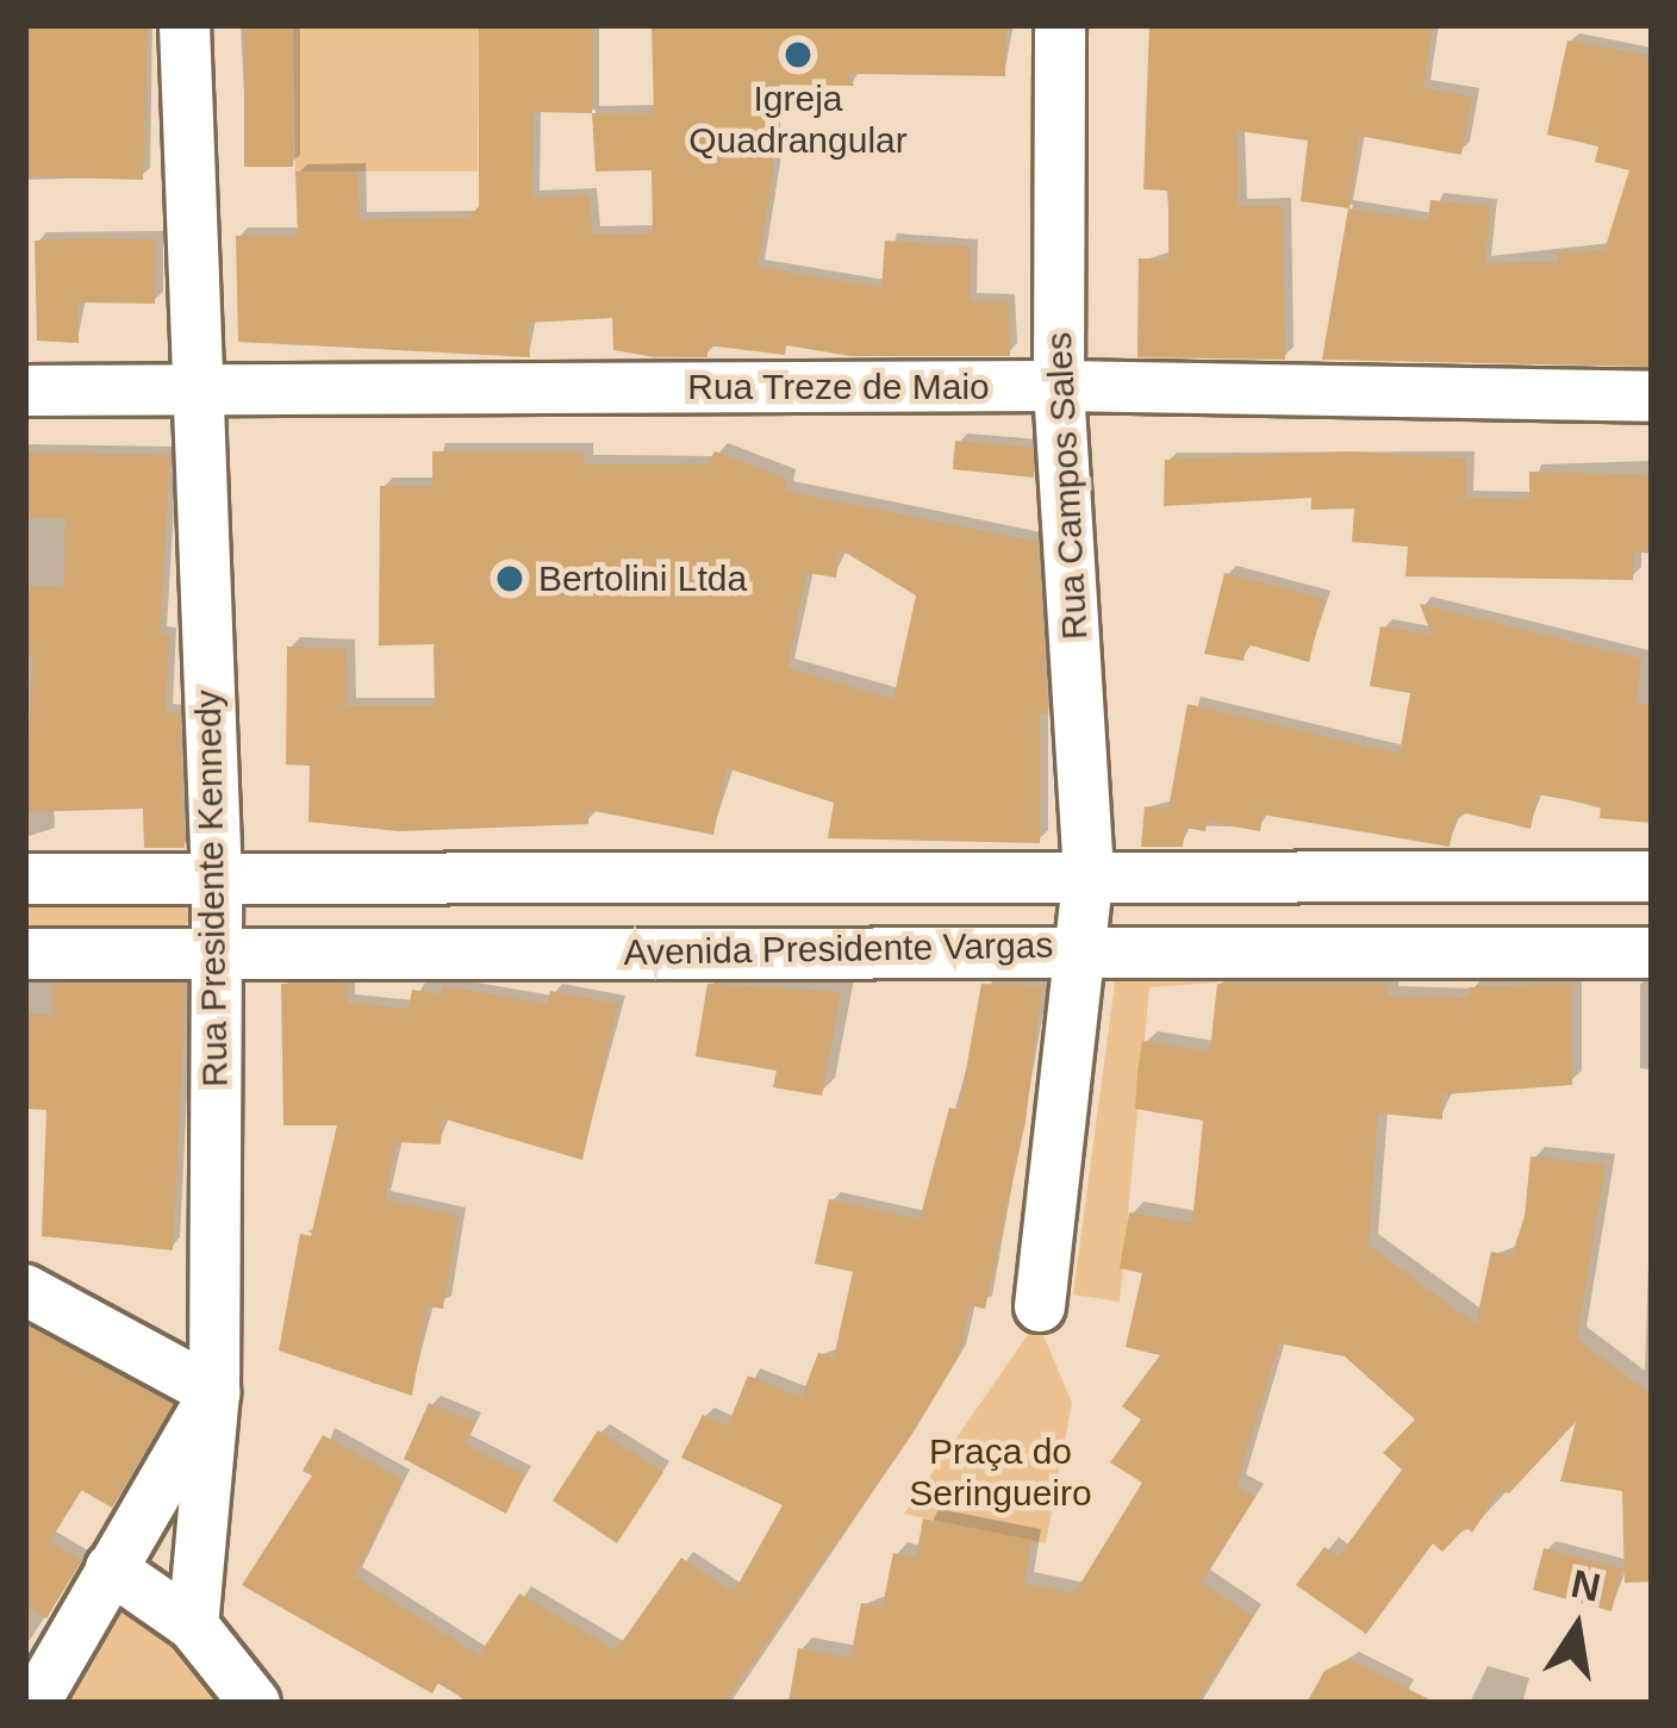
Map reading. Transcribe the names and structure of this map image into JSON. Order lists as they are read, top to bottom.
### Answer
{
  "streets": {
    "street": [
      "Rua Treze de Maio",
      "Rua Campos Sales",
      "Rua Presidente Kennedy",
      "Avenida Presidente Vargas"
    ]
  },
  "crossings": [
    ["Rua Treze de Maio", "Rua Campos Sales"],
    ["Rua Treze de Maio", "Rua Presidente Kennedy"],
    ["Rua Campos Sales", "Avenida Presidente Vargas"],
    ["Rua Presidente Kennedy", "Avenida Presidente Vargas"]
  ],
  "parks": ["Praça do Seringueiro"],
  "places": ["Igreja Quadrangular", "Bertolini Ltda"],
  "north": "top"
}
